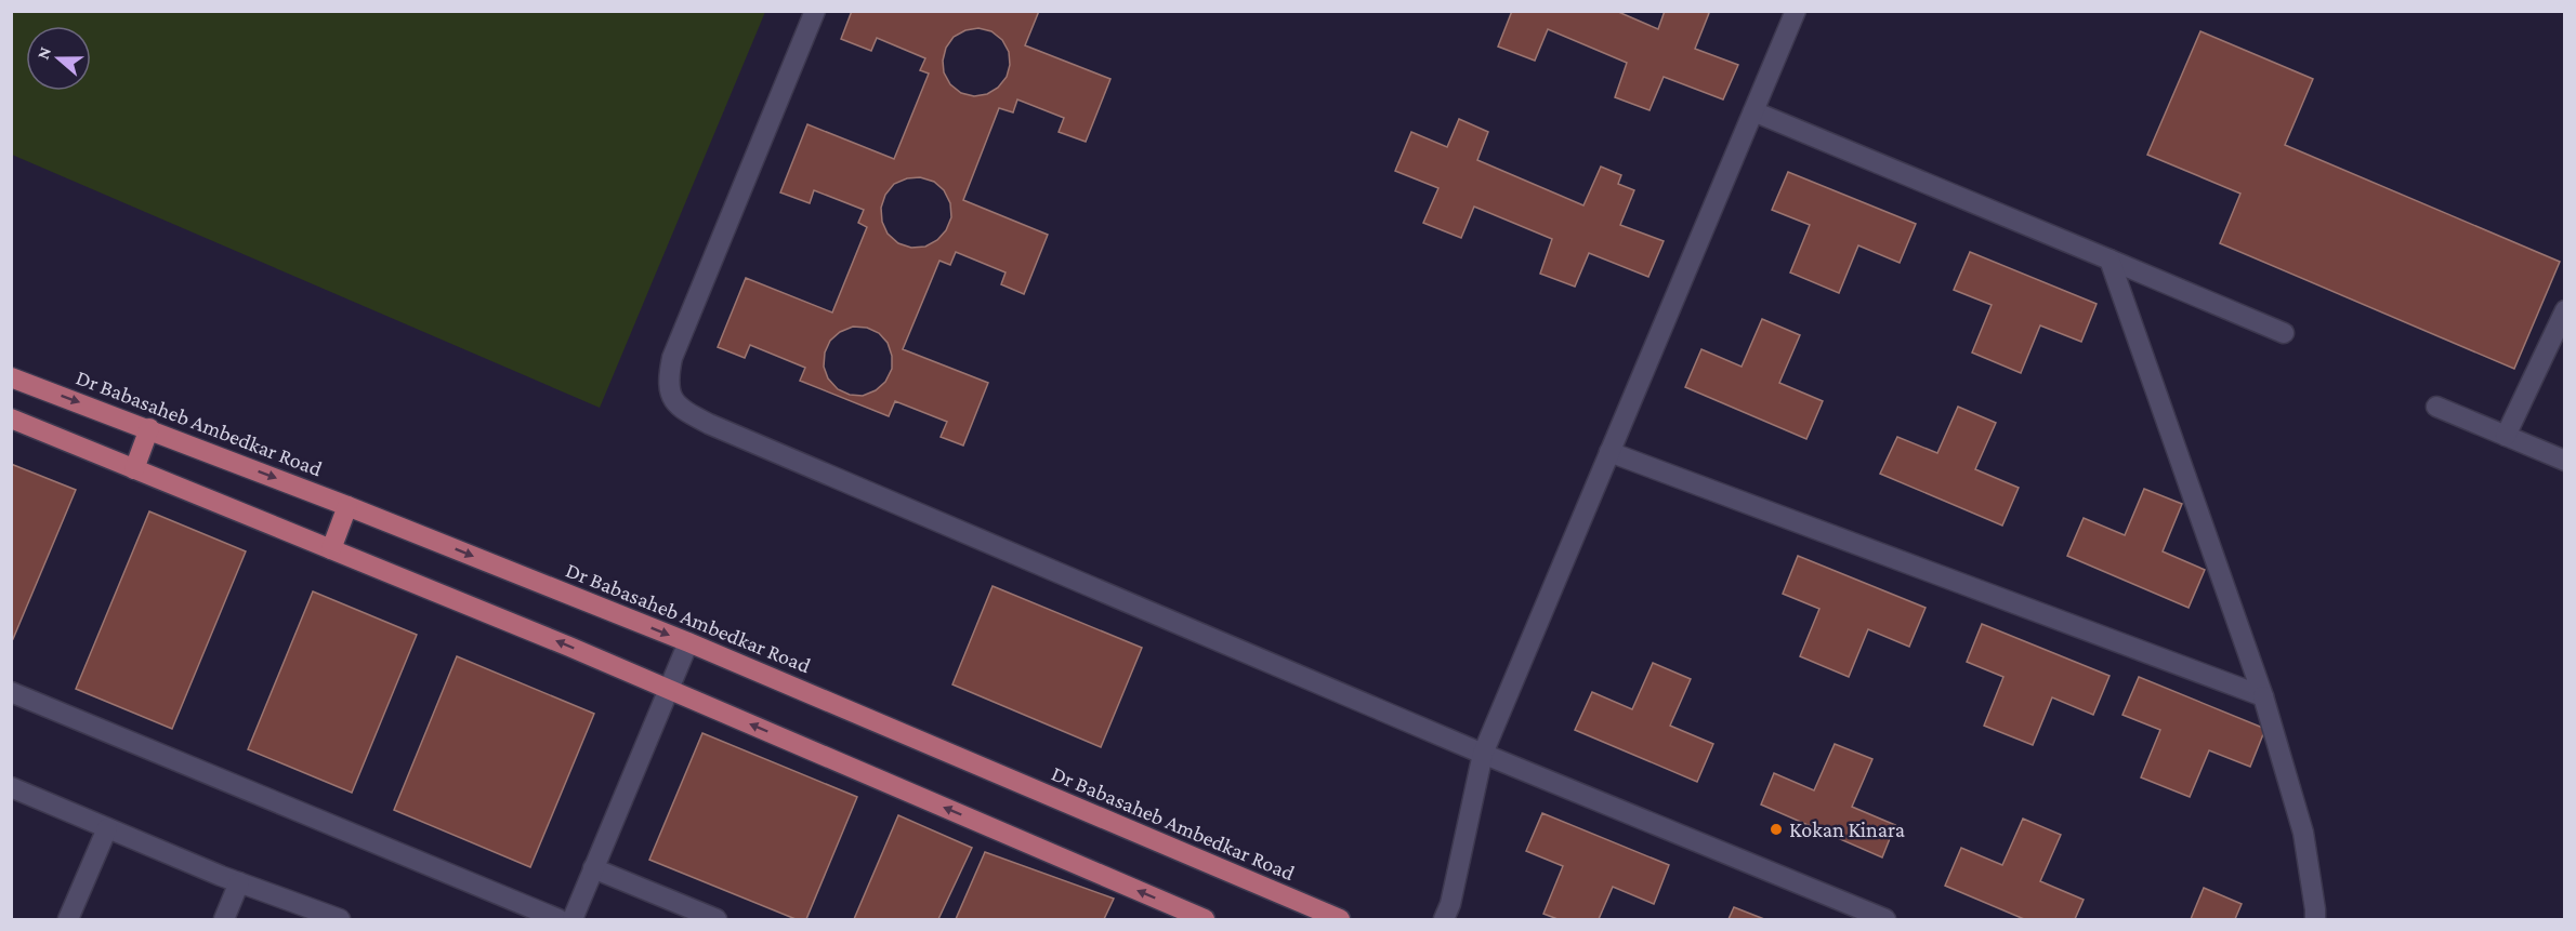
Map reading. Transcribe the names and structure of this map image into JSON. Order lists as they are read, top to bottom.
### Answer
{
  "streets": {
    "main road": ["Dr Babasaheb Ambedkar Road"]
  },
  "places": ["Kokan Kinara"],
  "north": "left"
}
